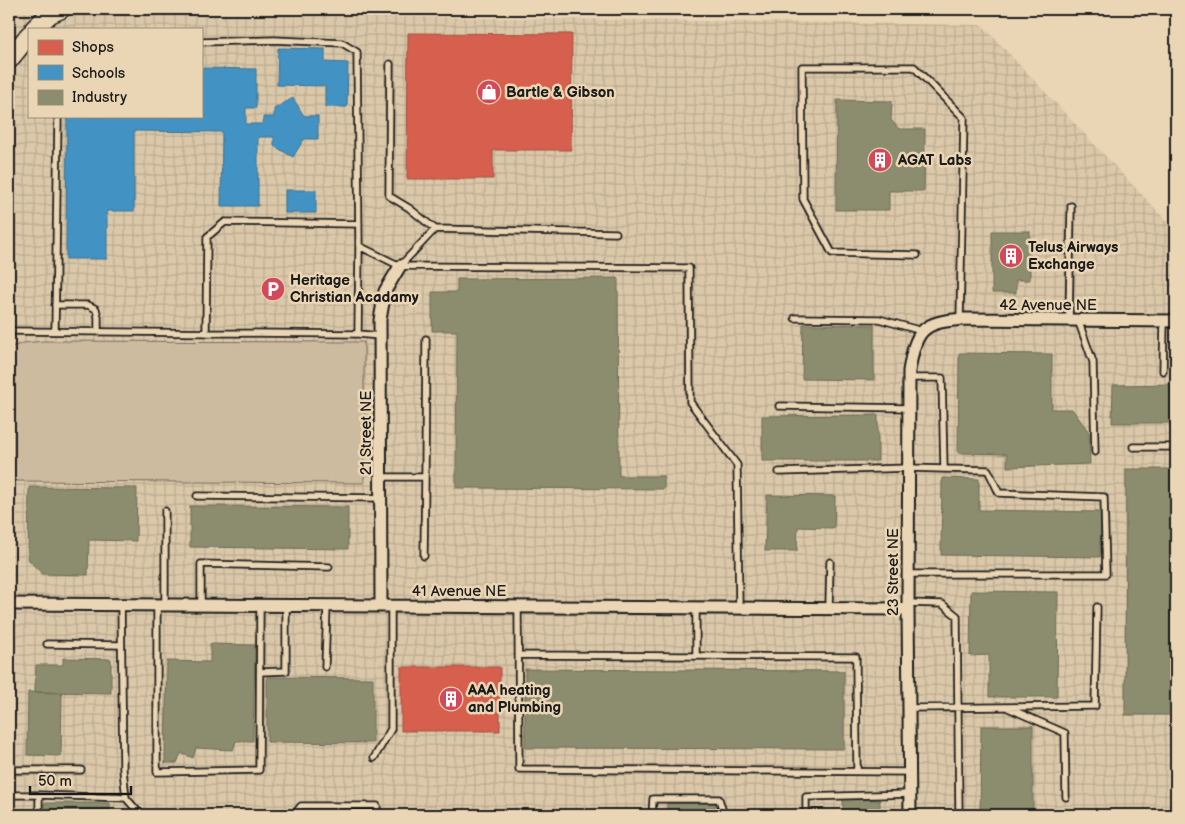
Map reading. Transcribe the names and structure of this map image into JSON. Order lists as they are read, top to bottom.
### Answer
{
  "streets": {
    "street": [
      "42 Avenue NE",
      "21 Street NE",
      "23 Street NE",
      "41 Avenue NE"
    ]
  },
  "crossings": [
    ["42 Avenue NE", "23 Street NE"],
    ["21 Street NE", "41 Avenue NE"],
    ["23 Street NE", "41 Avenue NE"]
  ],
  "places": {
    "shop": ["Bartle & Gibson"],
    "building": ["AGAT Labs", "Telus Airways Exchange", "AAA heating and Plumbing"],
    "parking": ["Heritage Christian Acadamy"]
  },
  "legend": ["Shops", "Schools", "Industry"],
  "scale_bar": "50 m"
}
